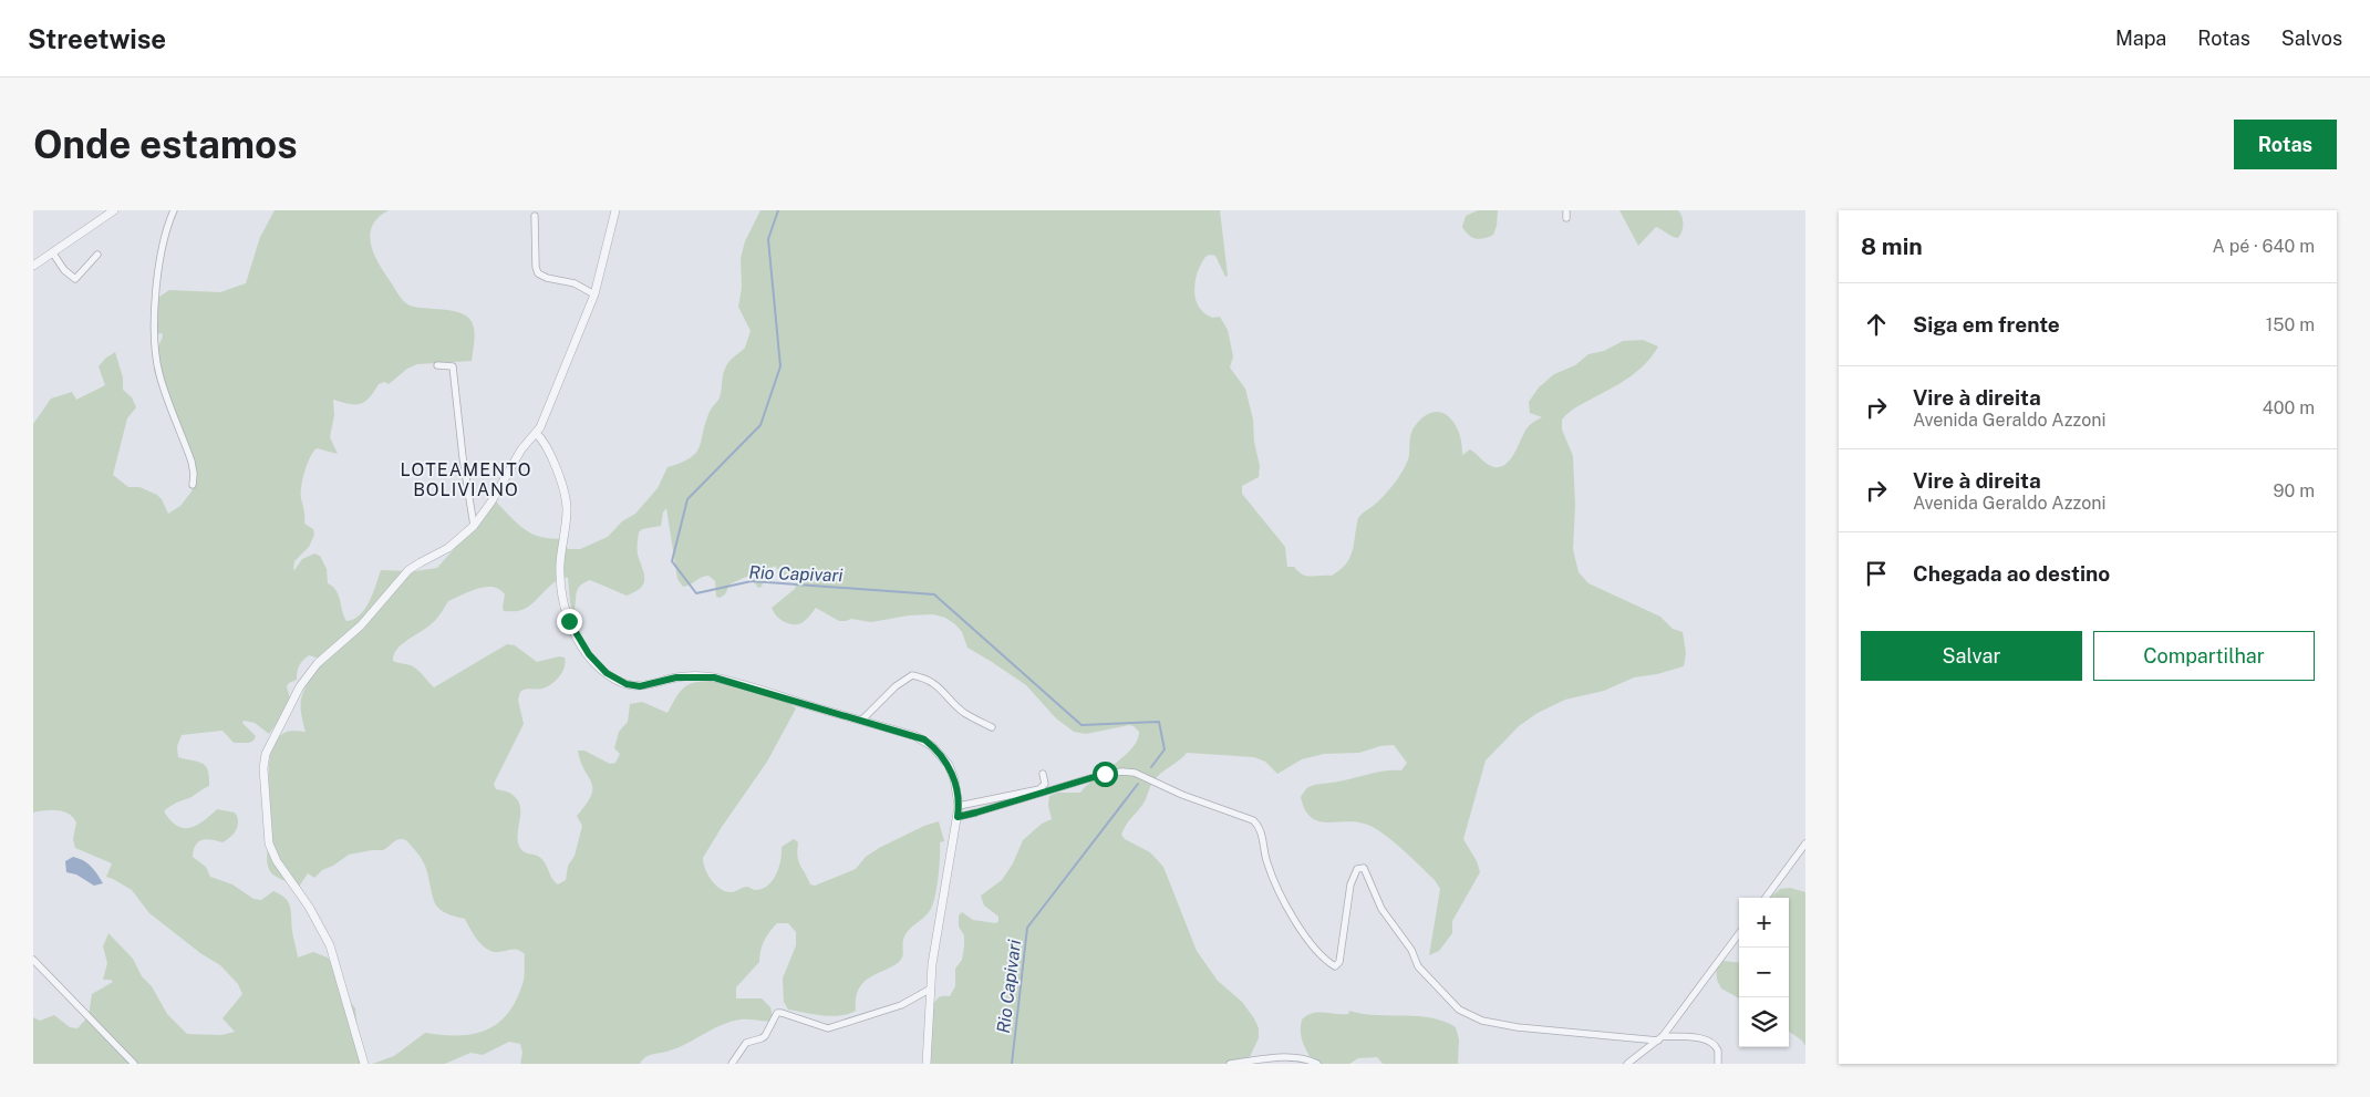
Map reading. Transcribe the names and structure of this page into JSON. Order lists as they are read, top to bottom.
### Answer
{
  "districts": ["LOTEAMENTO BOLIVIANO"],
  "water": ["Rio Capivari"],
  "page": {
    "header": "Streetwise",
    "nav": ["Mapa", "Rotas", "Salvos"],
    "buttons": [
      "Rotas",
      ["Salvar", "Compartilhar"]
    ],
    "title": "Onde estamos",
    "heading": ["8 min", "A pé · 640 m"],
    "list": [
      ["Siga em frente", "150 m"],
      ["Vire à direita", "Avenida Geraldo Azzoni", "400 m"],
      ["Vire à direita", "Avenida Geraldo Azzoni", "90 m"],
      "Chegada ao destino"
    ],
    "map_buttons": ["+", "−"]
  }
}
